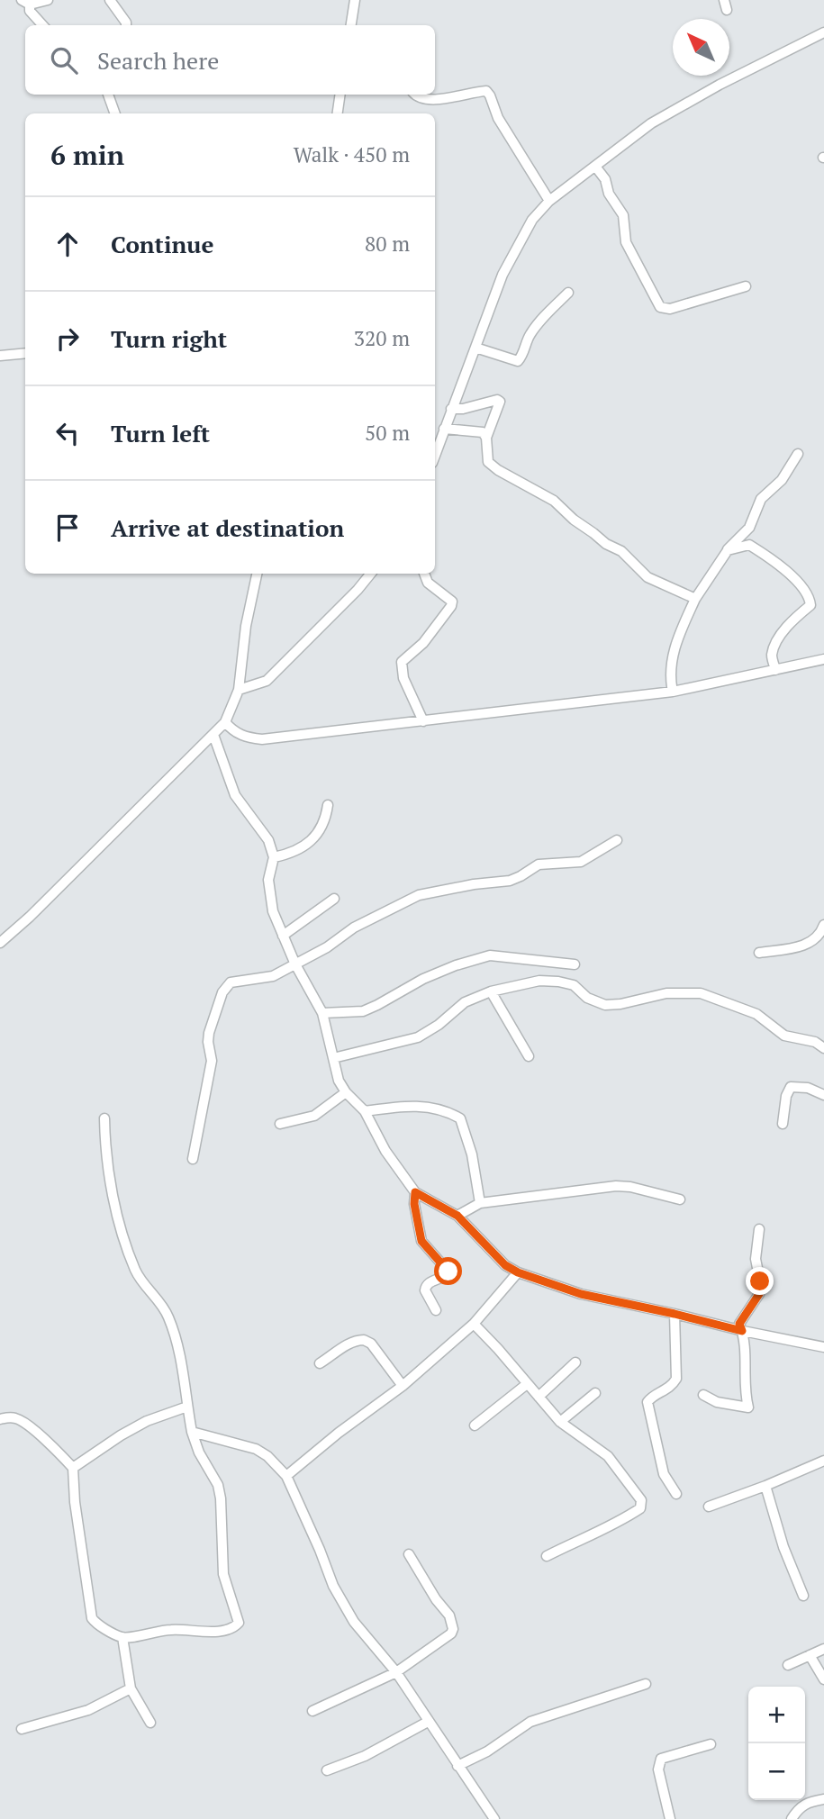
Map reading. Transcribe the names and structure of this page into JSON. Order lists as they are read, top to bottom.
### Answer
{
  "north": "top left",
  "page": {
    "search": "Search here",
    "heading": ["6 min", "Walk · 450 m"],
    "list": [
      ["Continue", "80 m"],
      ["Turn right", "320 m"],
      ["Turn left", "50 m"],
      "Arrive at destination"
    ],
    "map_buttons": ["+", "−"]
  }
}
